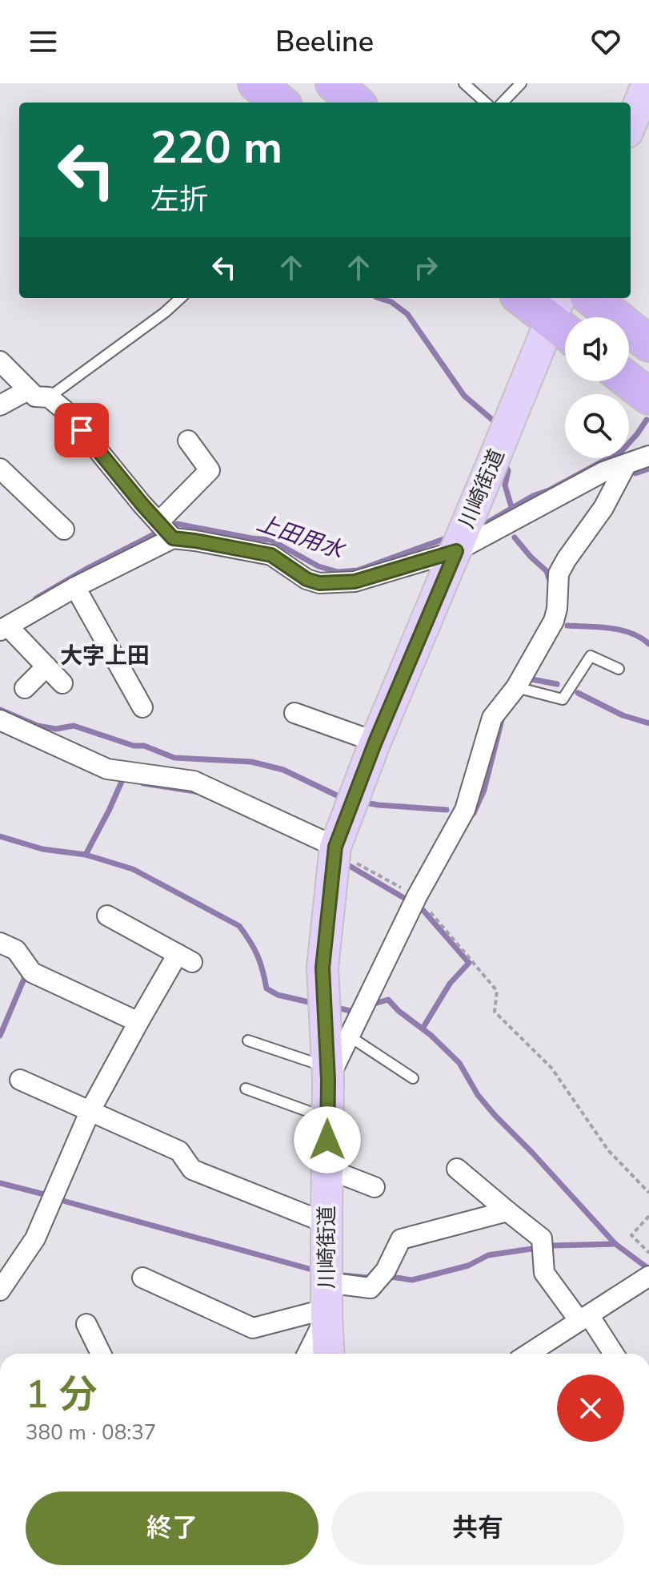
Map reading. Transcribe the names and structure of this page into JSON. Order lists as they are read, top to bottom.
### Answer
{
  "streets": {
    "main road": ["川崎街道"]
  },
  "districts": ["大字上田"],
  "water": ["上田用水"],
  "page": {
    "header": "Beeline",
    "turn": ["220 m", "左折"],
    "heading": ["1 分", "380 m · 08:37"],
    "buttons": ["終了", "共有"]
  }
}
